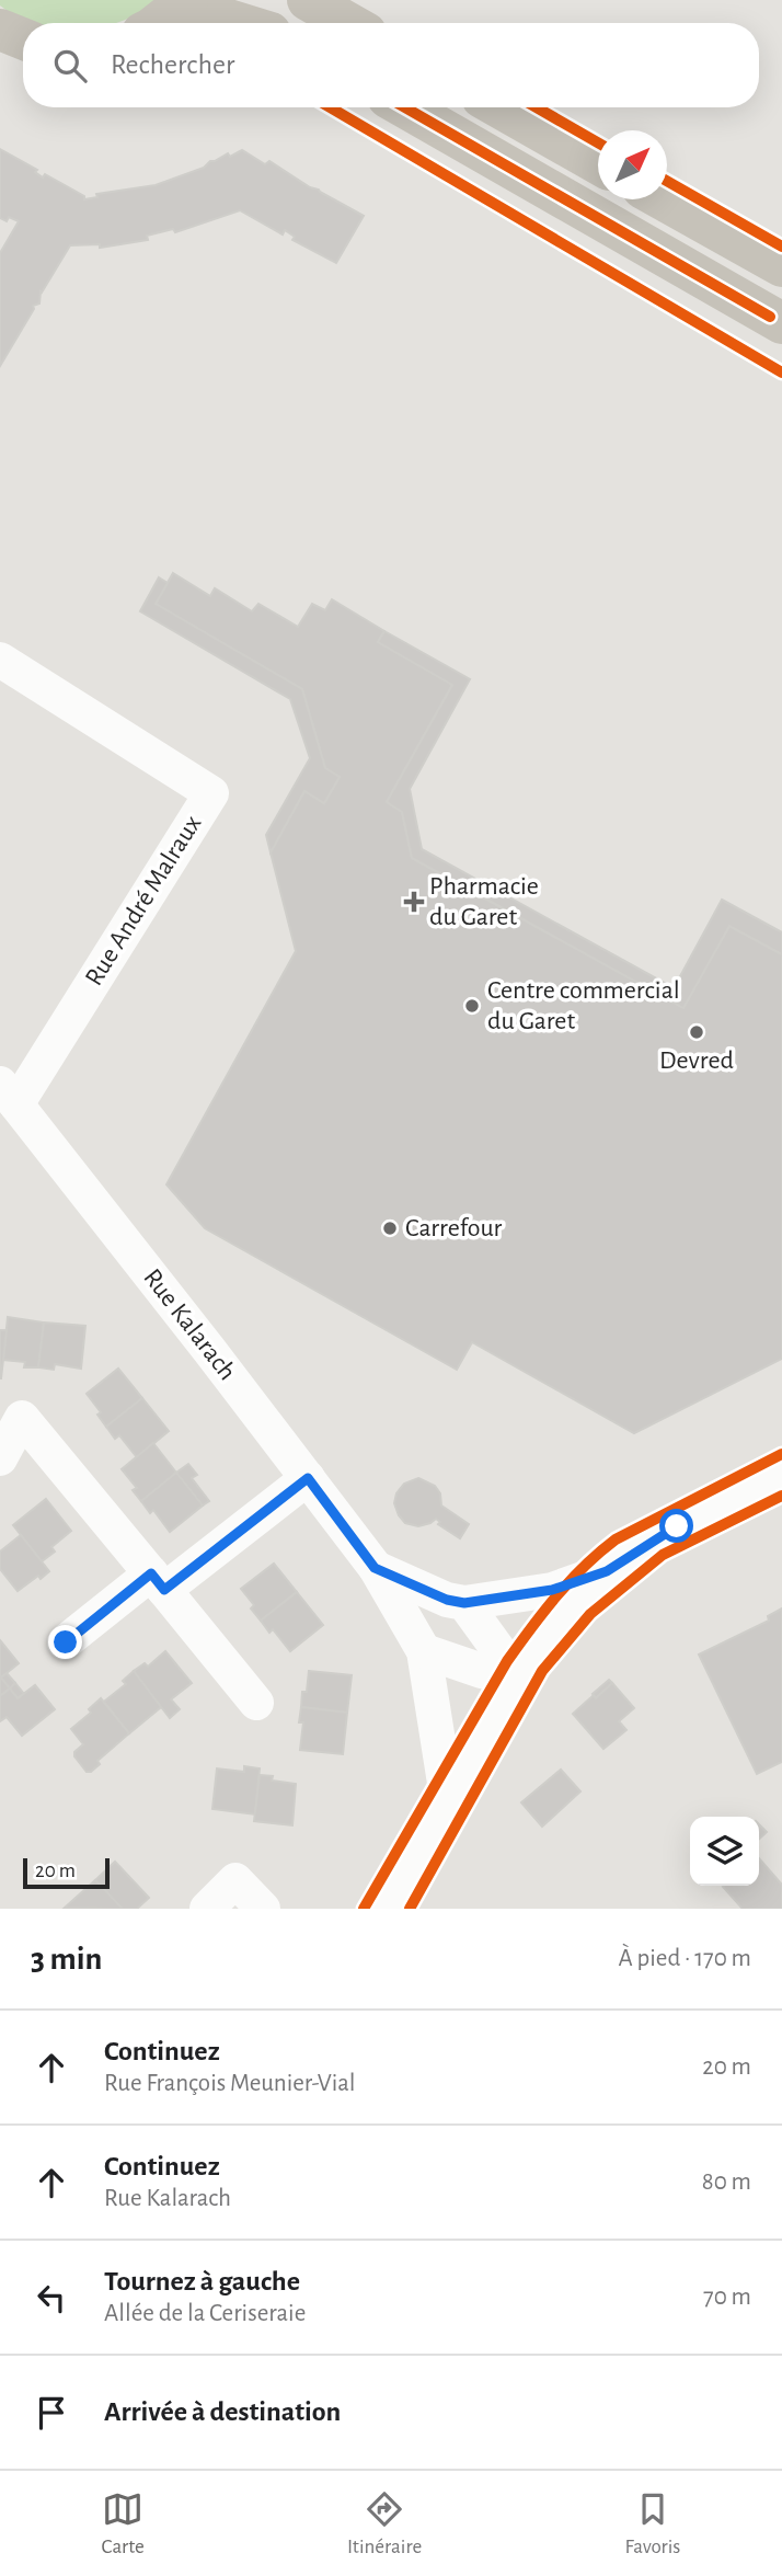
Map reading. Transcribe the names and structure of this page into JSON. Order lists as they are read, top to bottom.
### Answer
{
  "streets": {
    "street": ["Rue André Malraux", "Rue Kalarach"]
  },
  "crossings": [
    ["Rue André Malraux", "Rue Kalarach"]
  ],
  "places": {
    "health": ["Pharmacie du Garet"],
    "other": ["Centre commercial du Garet", "Devred", "Carrefour"]
  },
  "scale_bar": "20 m",
  "north": "top right",
  "page": {
    "search": "Rechercher",
    "scale": "20 m",
    "heading": ["3 min", "À pied · 170 m"],
    "list": [
      ["Continuez", "Rue François Meunier-Vial", "20 m"],
      ["Continuez", "Rue Kalarach", "80 m"],
      ["Tournez à gauche", "Allée de la Ceriseraie", "70 m"],
      "Arrivée à destination"
    ],
    "nav": ["Carte", "Itinéraire", "Favoris"]
  }
}
